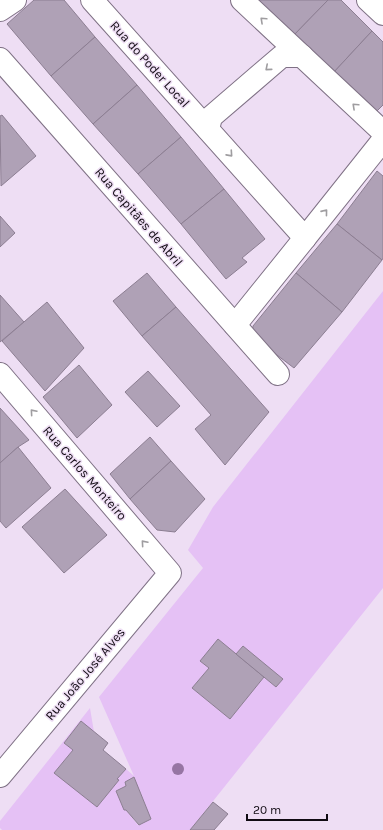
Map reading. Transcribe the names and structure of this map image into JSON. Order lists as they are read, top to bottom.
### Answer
{
  "streets": {
    "street": [
      "Rua do Poder Local",
      "Rua Capitães de Abril",
      "Rua Carlos Monteiro",
      "Rua João José Alves"
    ]
  },
  "crossings": [
    ["Rua Carlos Monteiro", "Rua João José Alves"]
  ],
  "one_way": ["Rua Carlos Monteiro"],
  "scale_bar": "20 m"
}
